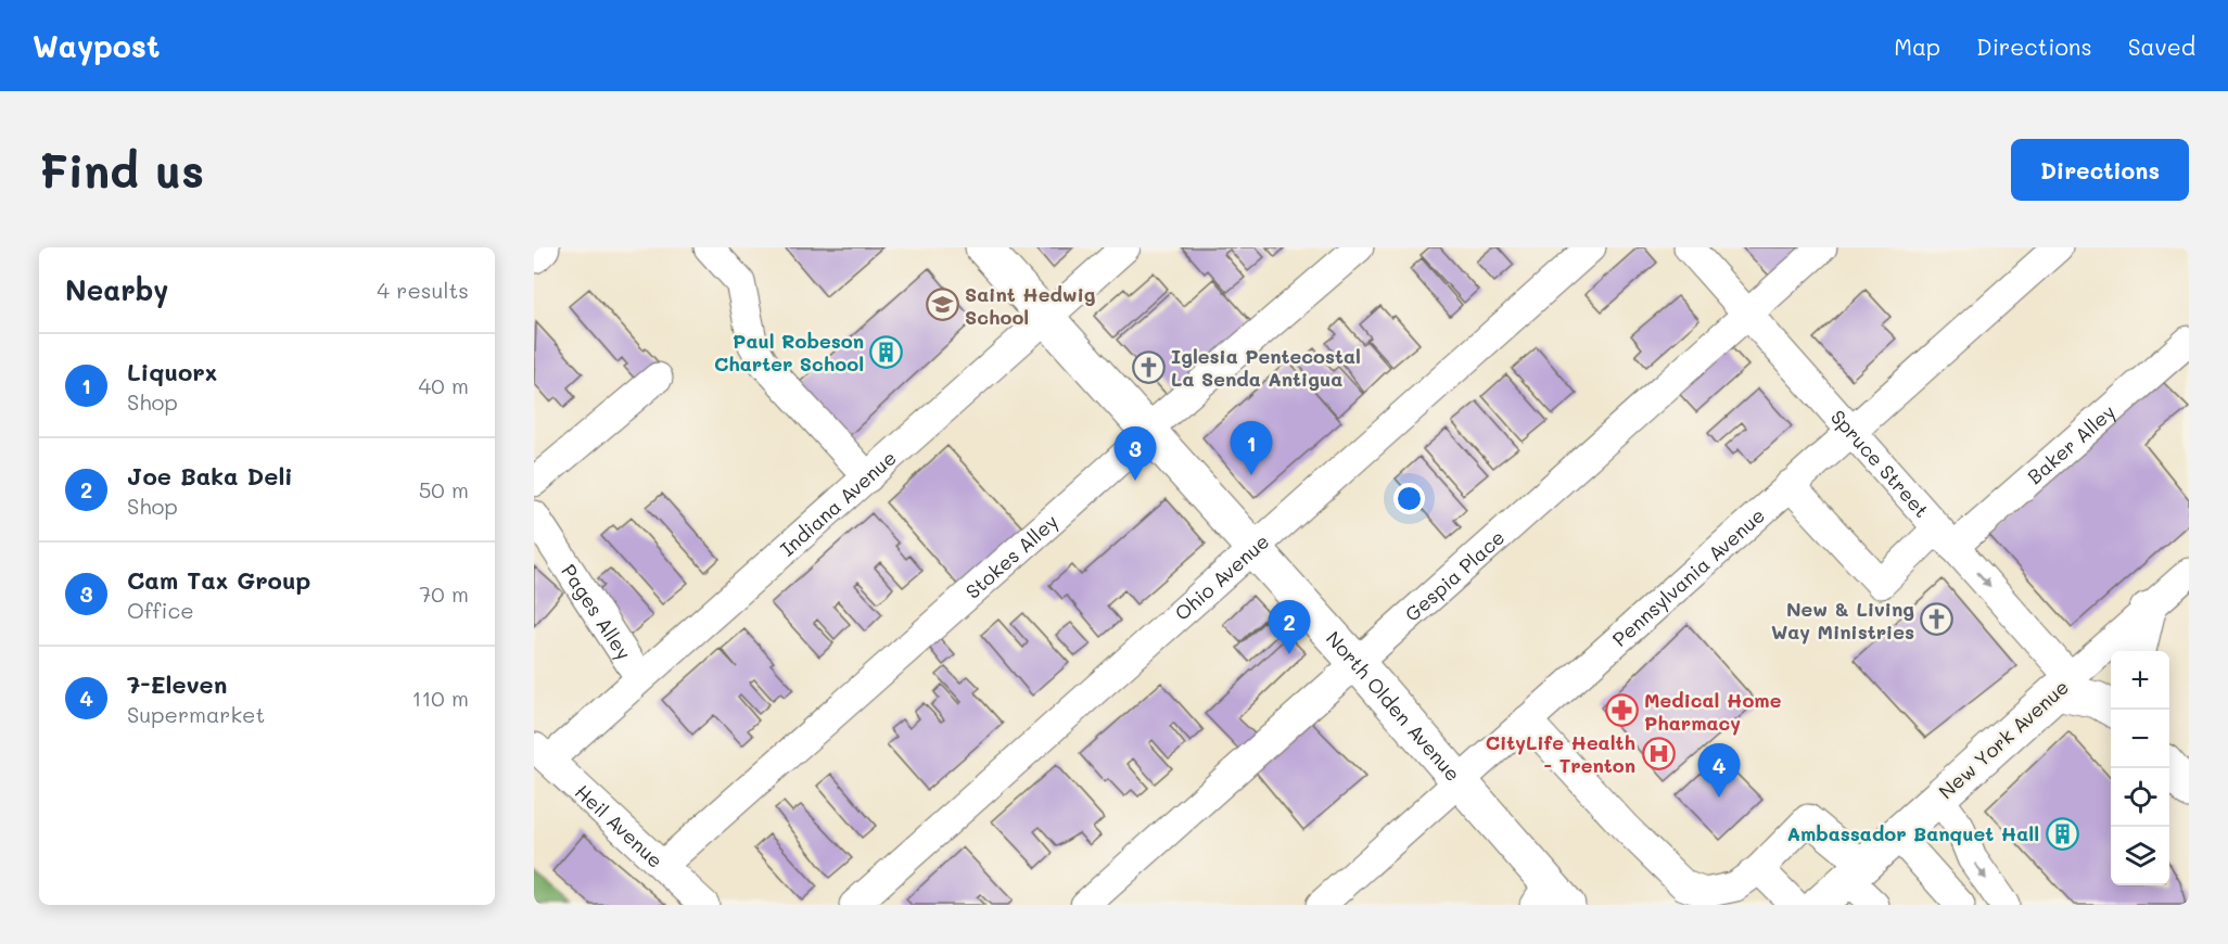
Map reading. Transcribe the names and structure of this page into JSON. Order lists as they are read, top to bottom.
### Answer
{
  "streets": {
    "main road": ["North Olden Avenue", "New York Avenue"],
    "street": [
      "Baker Alley",
      "Spruce Street",
      "Indiana Avenue",
      "Stokes Alley",
      "Ohio Avenue",
      "Pennsylvania Avenue",
      "Gespia Place",
      "Pages Alley",
      "Heil Avenue"
    ]
  },
  "crossings": [
    ["Baker Alley", "Spruce Street"],
    ["Baker Alley", "Pennsylvania Avenue"],
    ["Spruce Street", "Pennsylvania Avenue"],
    ["Spruce Street", "Gespia Place"],
    ["Spruce Street", "New York Avenue"],
    ["Indiana Avenue", "Pages Alley"],
    ["Indiana Avenue", "North Olden Avenue"],
    ["Indiana Avenue", "Heil Avenue"],
    ["Stokes Alley", "North Olden Avenue"],
    ["Stokes Alley", "Heil Avenue"],
    ["Ohio Avenue", "North Olden Avenue"],
    ["Pennsylvania Avenue", "North Olden Avenue"],
    ["Gespia Place", "North Olden Avenue"]
  ],
  "places": {
    "school or university": ["Saint Hedwig School"],
    "building": ["Paul Robeson Charter School", "Ambassador Banquet Hall"],
    "church": ["Iglesia Pentecostal La Senda Antigua", "New & Living Way Ministries"],
    "pharmacy": ["Medical Home Pharmacy"],
    "hospital": ["CityLife Health - Trenton"]
  },
  "page": {
    "header": "Waypost",
    "nav": ["Map", "Directions", "Saved"],
    "buttons": "Directions",
    "title": "Find us",
    "heading": ["Nearby", "4 results"],
    "list": [
      {
        "mark": "1",
        "name": "Liquorx",
        "note": "Shop",
        "value": "40 m"
      },
      {
        "mark": "2",
        "name": "Joe Baka Deli",
        "note": "Shop",
        "value": "50 m"
      },
      {
        "mark": "3",
        "name": "Cam Tax Group",
        "note": "Office",
        "value": "70 m"
      },
      {
        "mark": "4",
        "name": "7-Eleven",
        "note": "Supermarket",
        "value": "110 m"
      }
    ],
    "pins": [
      "1",
      "3",
      "2",
      "4"
    ],
    "map_buttons": ["+", "−"]
  }
}
